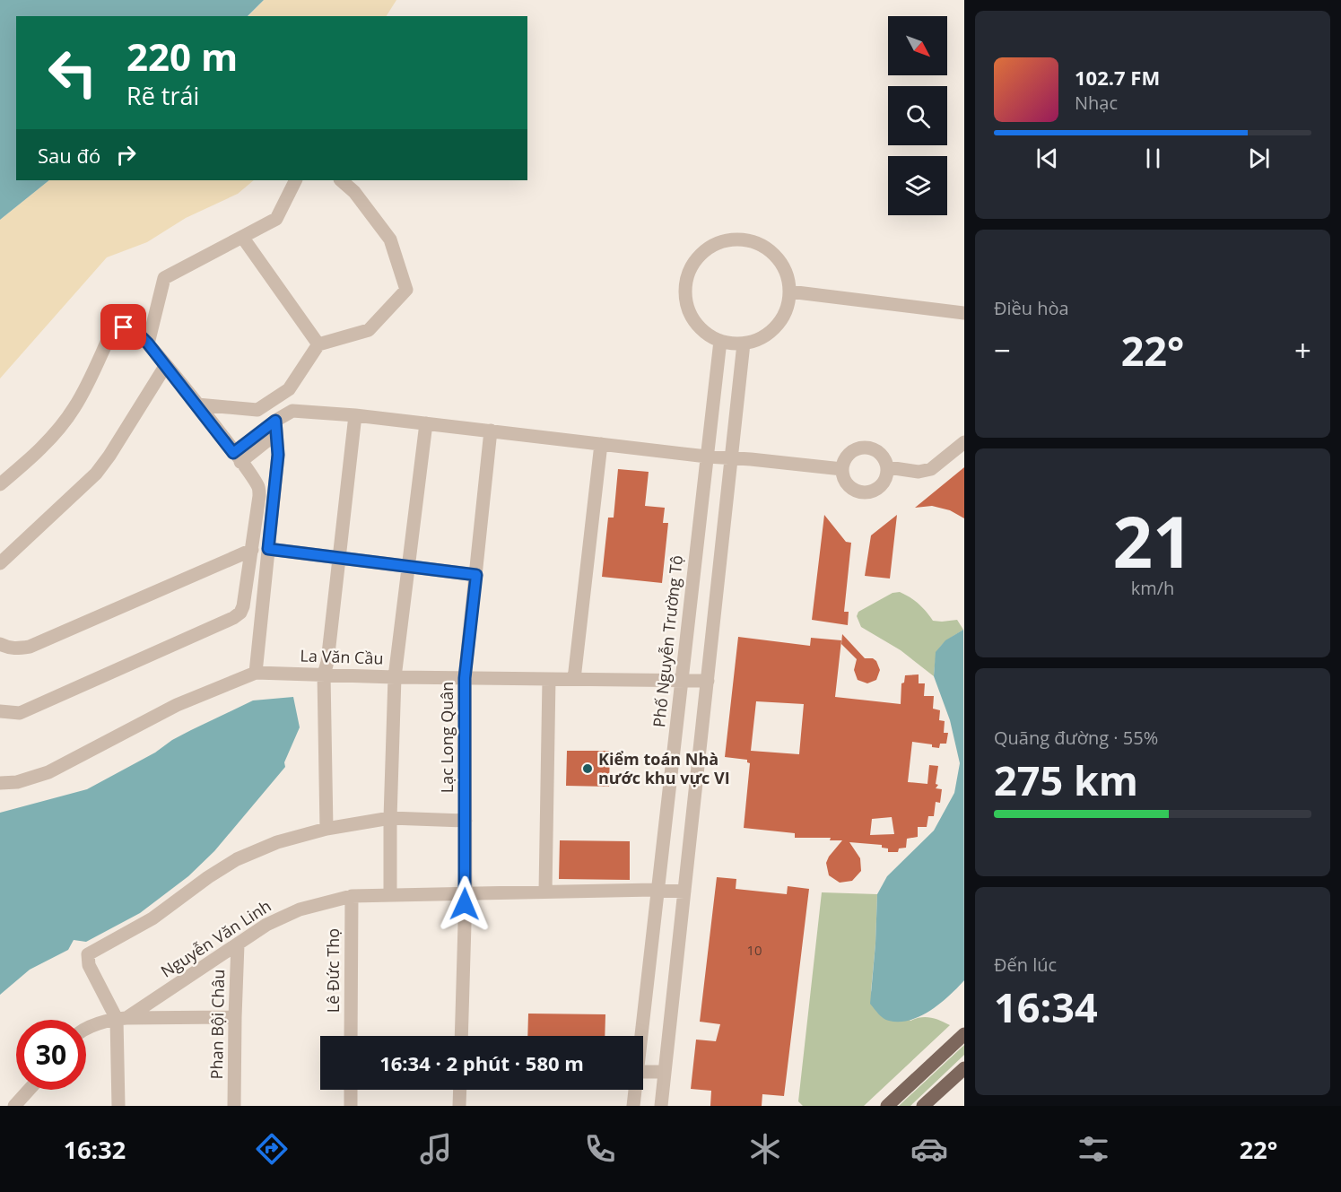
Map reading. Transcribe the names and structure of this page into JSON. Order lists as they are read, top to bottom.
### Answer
{
  "streets": {
    "street": [
      "Phố Nguyễn Trường Tộ",
      "La Văn Cầu",
      "Lạc Long Quân",
      "Nguyễn Văn Linh",
      "Lê Đức Thọ",
      "Phan Bội Châu"
    ]
  },
  "crossings": [
    ["Phố Nguyễn Trường Tộ", "La Văn Cầu"],
    ["Phố Nguyễn Trường Tộ", "Nguyễn Văn Linh"],
    ["La Văn Cầu", "Lạc Long Quân"],
    ["Lạc Long Quân", "Nguyễn Văn Linh"],
    ["Nguyễn Văn Linh", "Lê Đức Thọ"],
    ["Nguyễn Văn Linh", "Phan Bội Châu"]
  ],
  "places": ["Kiểm toán Nhà nước khu vực VI"],
  "house_numbers": ["10"],
  "north": "bottom right",
  "page": {
    "turn": ["220 m", "Rẽ trái"],
    "song": ["102.7 FM", "Nhạc"],
    "then": "Sau đó",
    "tile": [
      "Điều hòa",
      ["21", "km/h"],
      ["Quãng đường · 55%", "275 km"],
      ["Đến lúc", "16:34"]
    ],
    "heat": ["−", "22°", "+"],
    "limit": "30",
    "trip": "16:34 · 2 phút · 580 m",
    "tabs": ["16:32", "22°"]
  }
}
